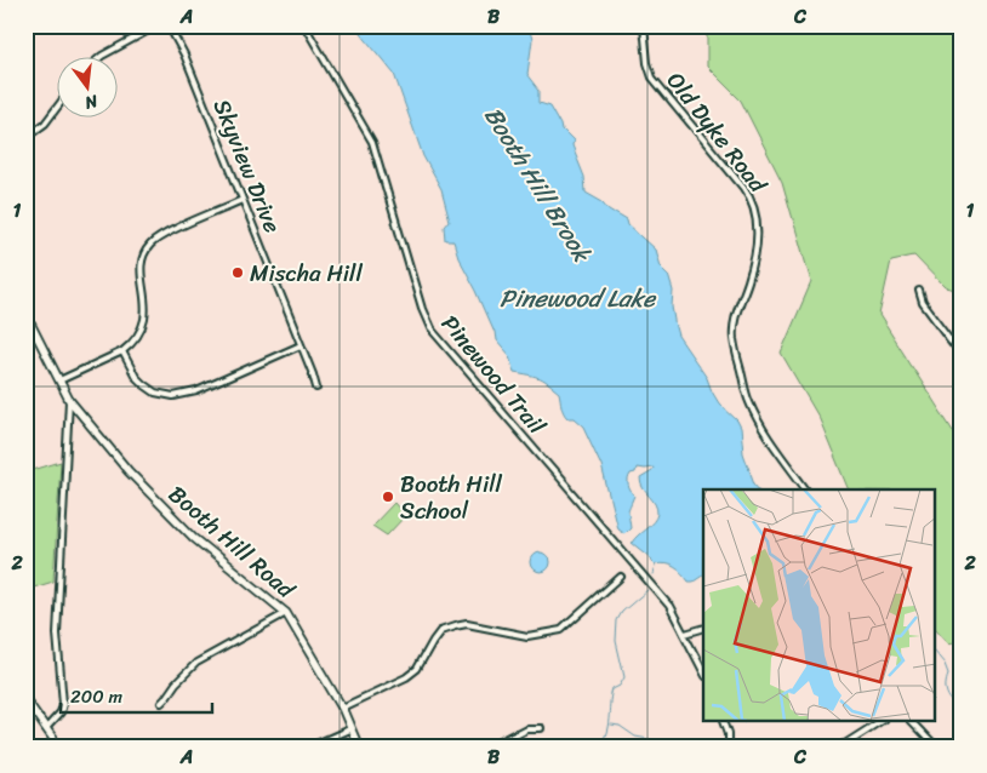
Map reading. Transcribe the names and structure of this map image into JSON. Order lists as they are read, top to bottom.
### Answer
{
  "streets": {
    "street": [
      "Old Dyke Road",
      "Skyview Drive",
      "Pinewood Trail",
      "Booth Hill Road"
    ]
  },
  "water": ["Booth Hill Brook", "Pinewood Lake"],
  "places": ["Mischa Hill", "Booth Hill School"],
  "scale_bar": "200 m",
  "north": "bottom",
  "grid": {
    "columns": ["A", "B", "C"],
    "rows": ["1", "2"]
  }
}
